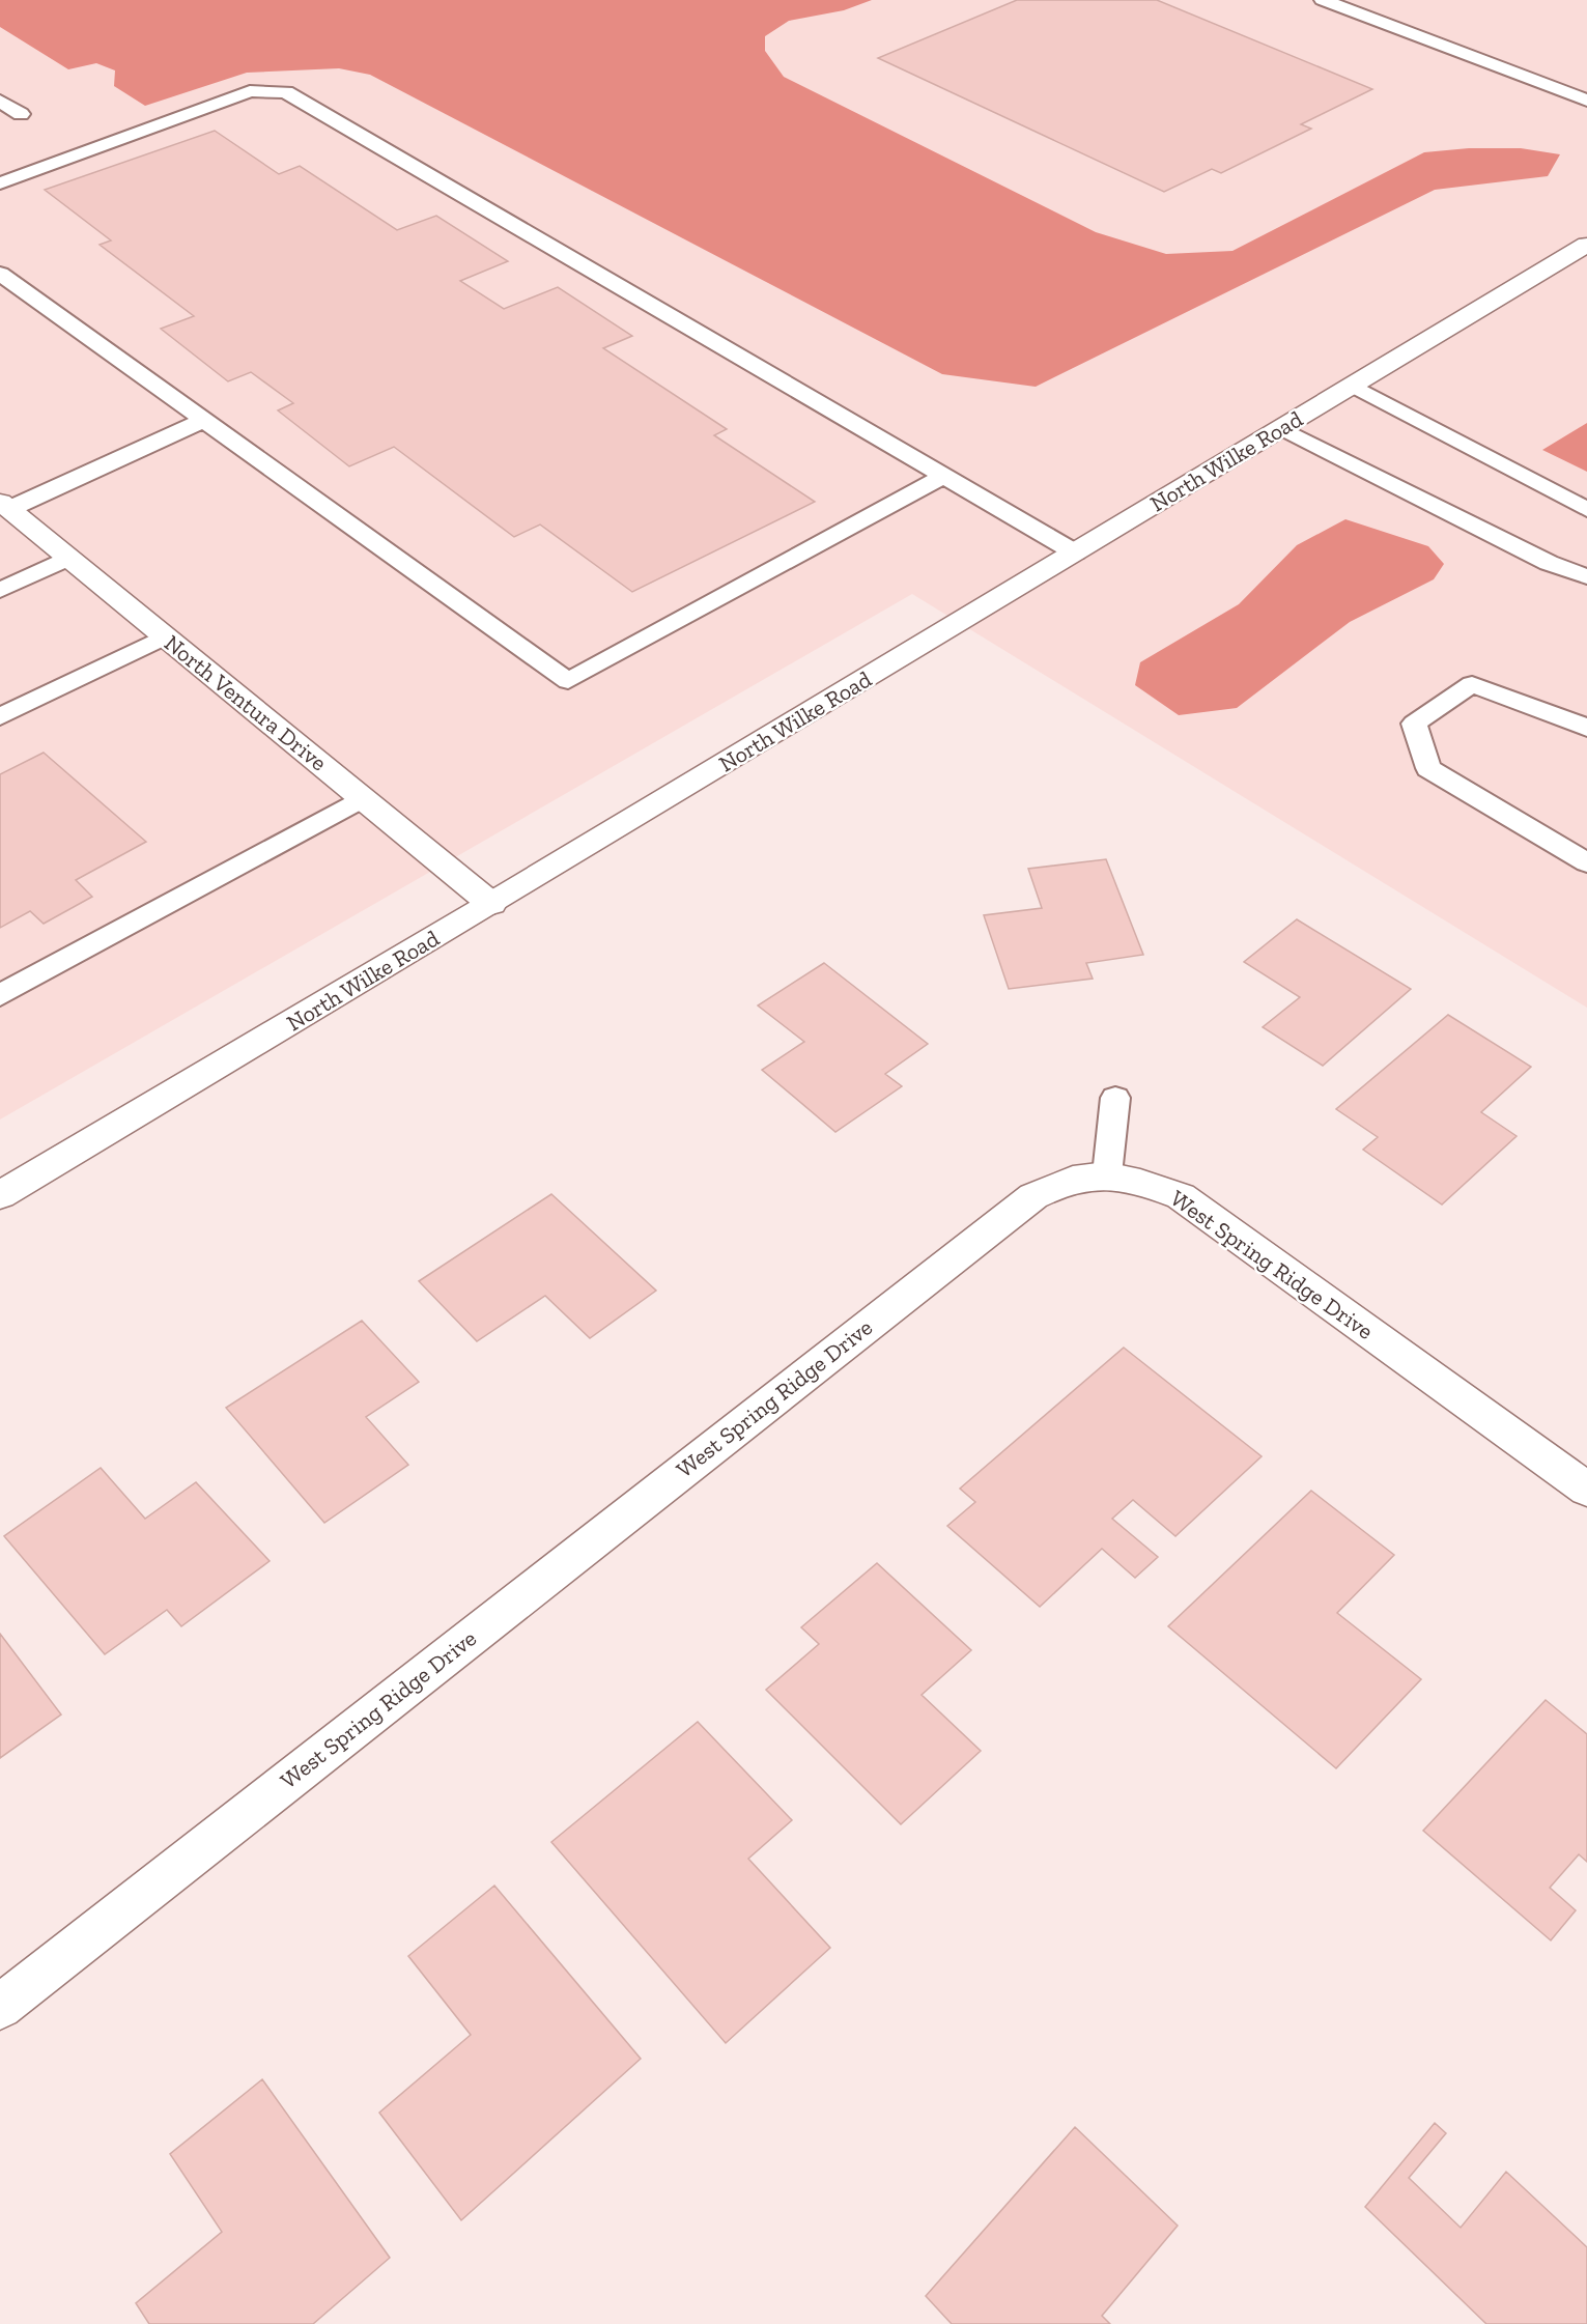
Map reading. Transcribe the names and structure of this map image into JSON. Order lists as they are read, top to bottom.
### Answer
{
  "streets": {
    "street": ["North Wilke Road", "North Ventura Drive", "West Spring Ridge Drive"]
  },
  "crossings": [
    ["North Wilke Road", "North Ventura Drive"]
  ]
}
